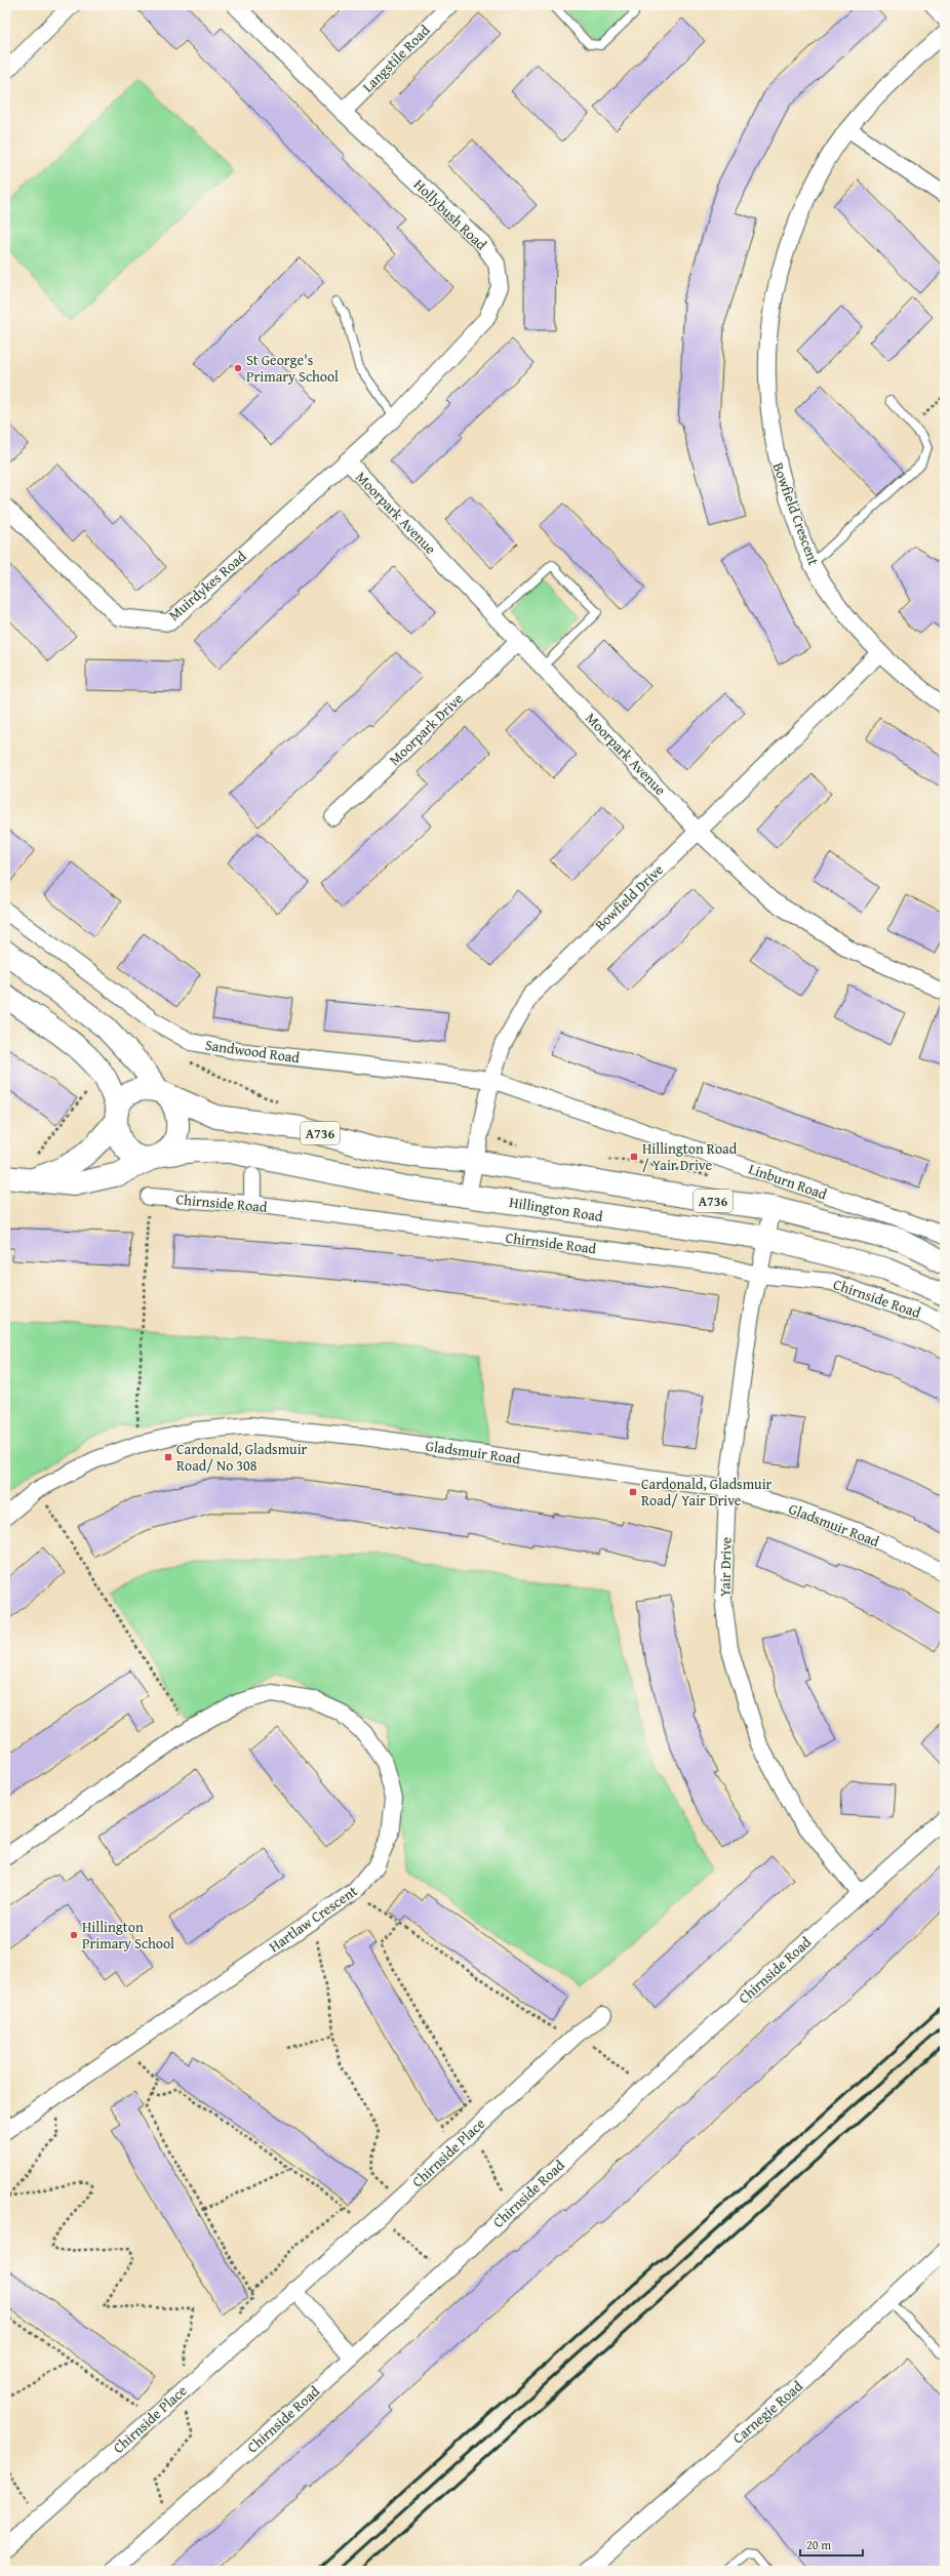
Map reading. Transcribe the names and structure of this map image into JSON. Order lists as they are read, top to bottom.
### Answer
{
  "streets": {
    "main road": ["A736", "Hillington Road"],
    "street": [
      "Langstile Road",
      "Hollybush Road",
      "Moorpark Avenue",
      "Bowfield Crescent",
      "Muirdykes Road",
      "Moorpark Drive",
      "Bowfield Drive",
      "Sandwood Road",
      "Linburn Road",
      "Chirnside Road",
      "Gladsmuir Road",
      "Yair Drive",
      "Hartlaw Crescent",
      "Chirnside Place",
      "Carnegie Road"
    ]
  },
  "crossings": [
    ["Langstile Road", "Hollybush Road"],
    ["Hollybush Road", "Moorpark Avenue"],
    ["Hollybush Road", "Muirdykes Road"],
    ["Moorpark Avenue", "Muirdykes Road"],
    ["Moorpark Avenue", "Moorpark Drive"],
    ["Moorpark Avenue", "Bowfield Drive"],
    ["Bowfield Crescent", "Bowfield Drive"],
    ["Bowfield Drive", "Sandwood Road"],
    ["Bowfield Drive", "A736"],
    ["Bowfield Drive", "Linburn Road"],
    ["Bowfield Drive", "Hillington Road"],
    ["Sandwood Road", "Linburn Road"],
    ["A736", "Hillington Road"],
    ["A736", "Yair Drive"],
    ["Chirnside Road", "Yair Drive"],
    ["Hillington Road", "Yair Drive"],
    ["Gladsmuir Road", "Yair Drive"]
  ],
  "places": {
    "other": ["St George's Primary School", "Hillington Primary School"],
    "transit": ["Hillington Road / Yair Drive", "Cardonald, Gladsmuir Road/ No 308", "Cardonald, Gladsmuir Road/ Yair Drive"]
  },
  "scale_bar": "20 m"
}
